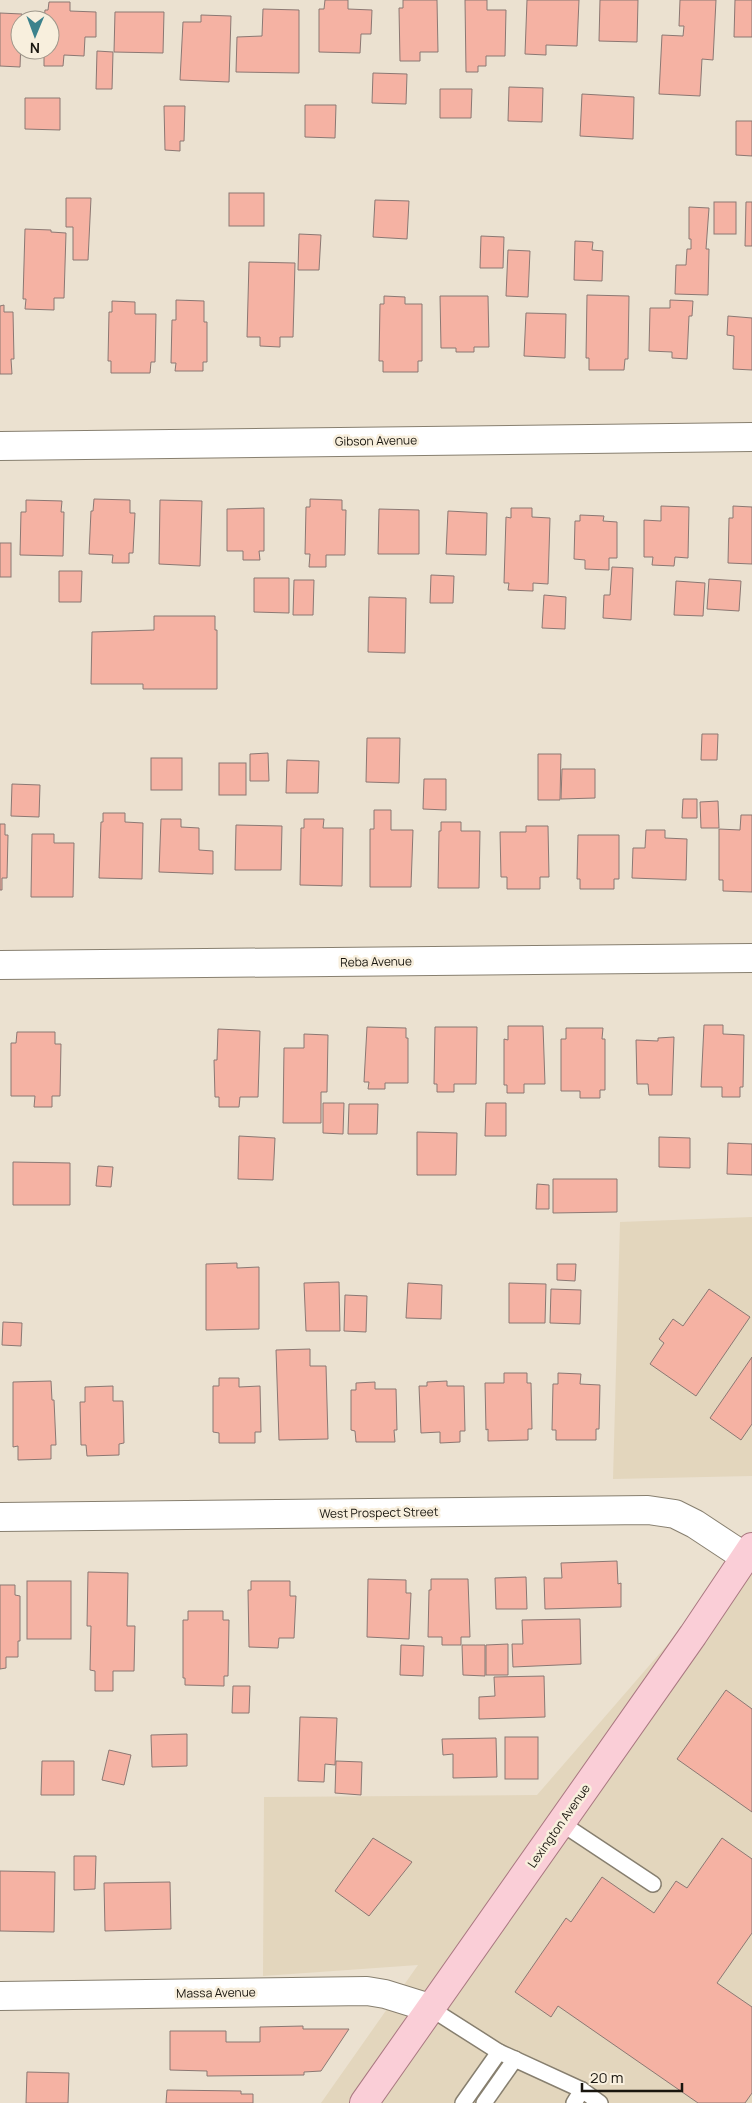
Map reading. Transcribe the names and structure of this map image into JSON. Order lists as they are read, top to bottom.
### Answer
{
  "streets": {
    "main road": ["Lexington Avenue"],
    "street": [
      "Gibson Avenue",
      "Reba Avenue",
      "West Prospect Street",
      "Massa Avenue"
    ]
  },
  "crossings": [
    ["West Prospect Street", "Lexington Avenue"],
    ["Lexington Avenue", "Massa Avenue"]
  ],
  "scale_bar": "20 m",
  "north": "bottom"
}
